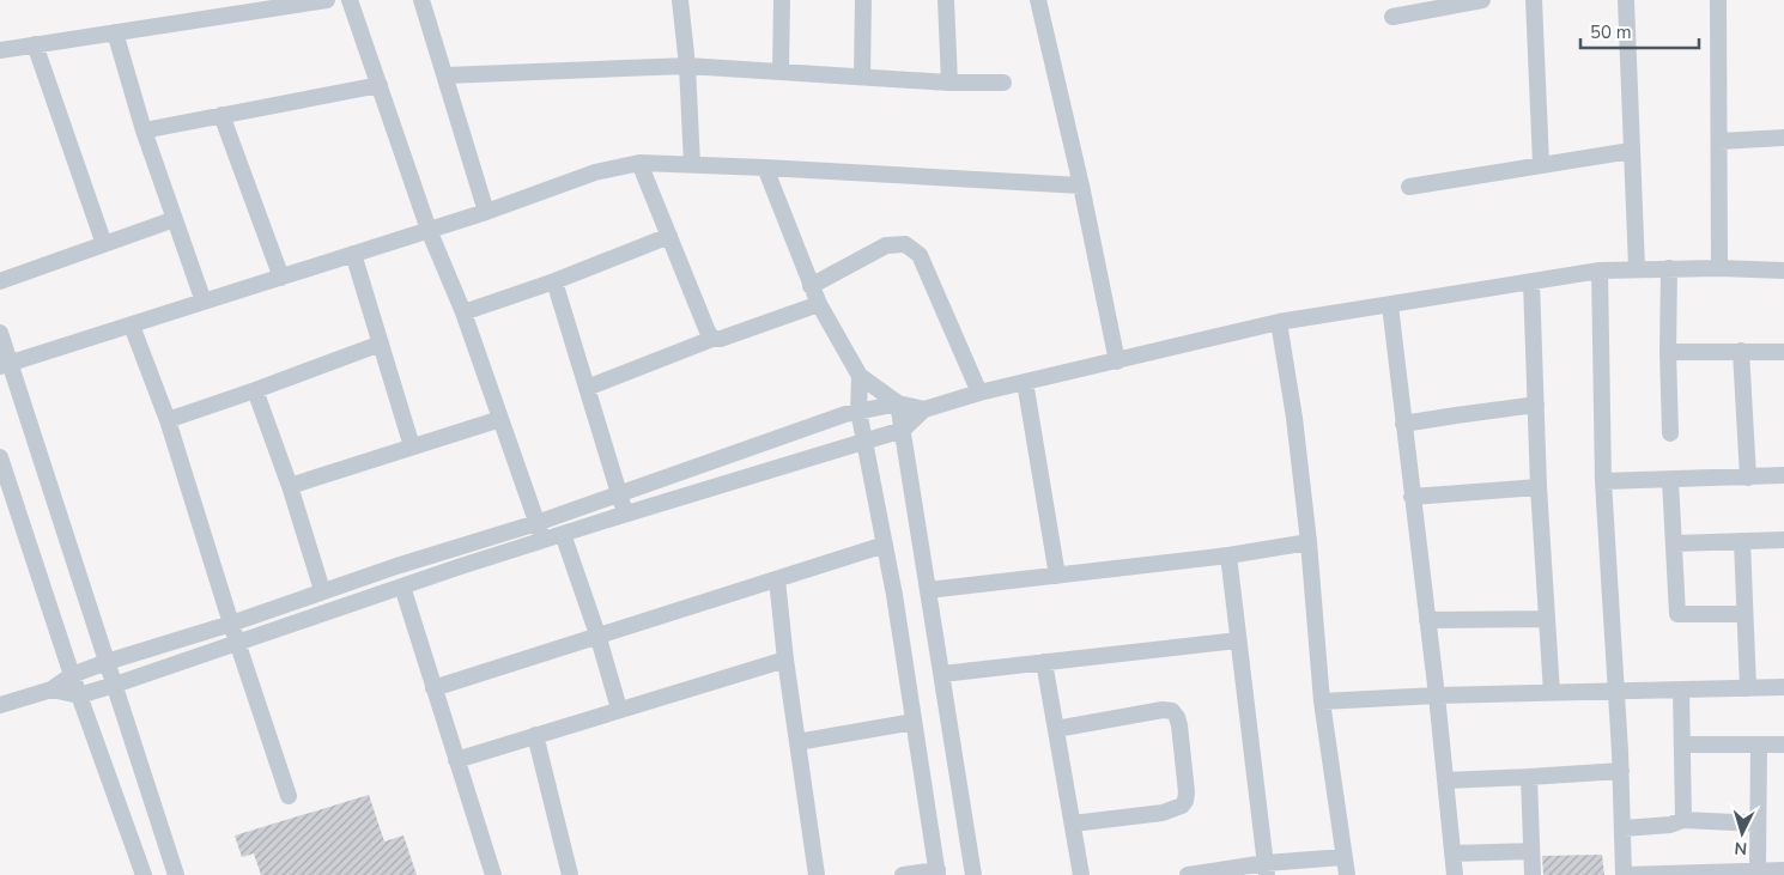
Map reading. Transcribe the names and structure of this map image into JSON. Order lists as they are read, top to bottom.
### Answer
{
  "scale_bar": "50 m",
  "north": "bottom"
}
